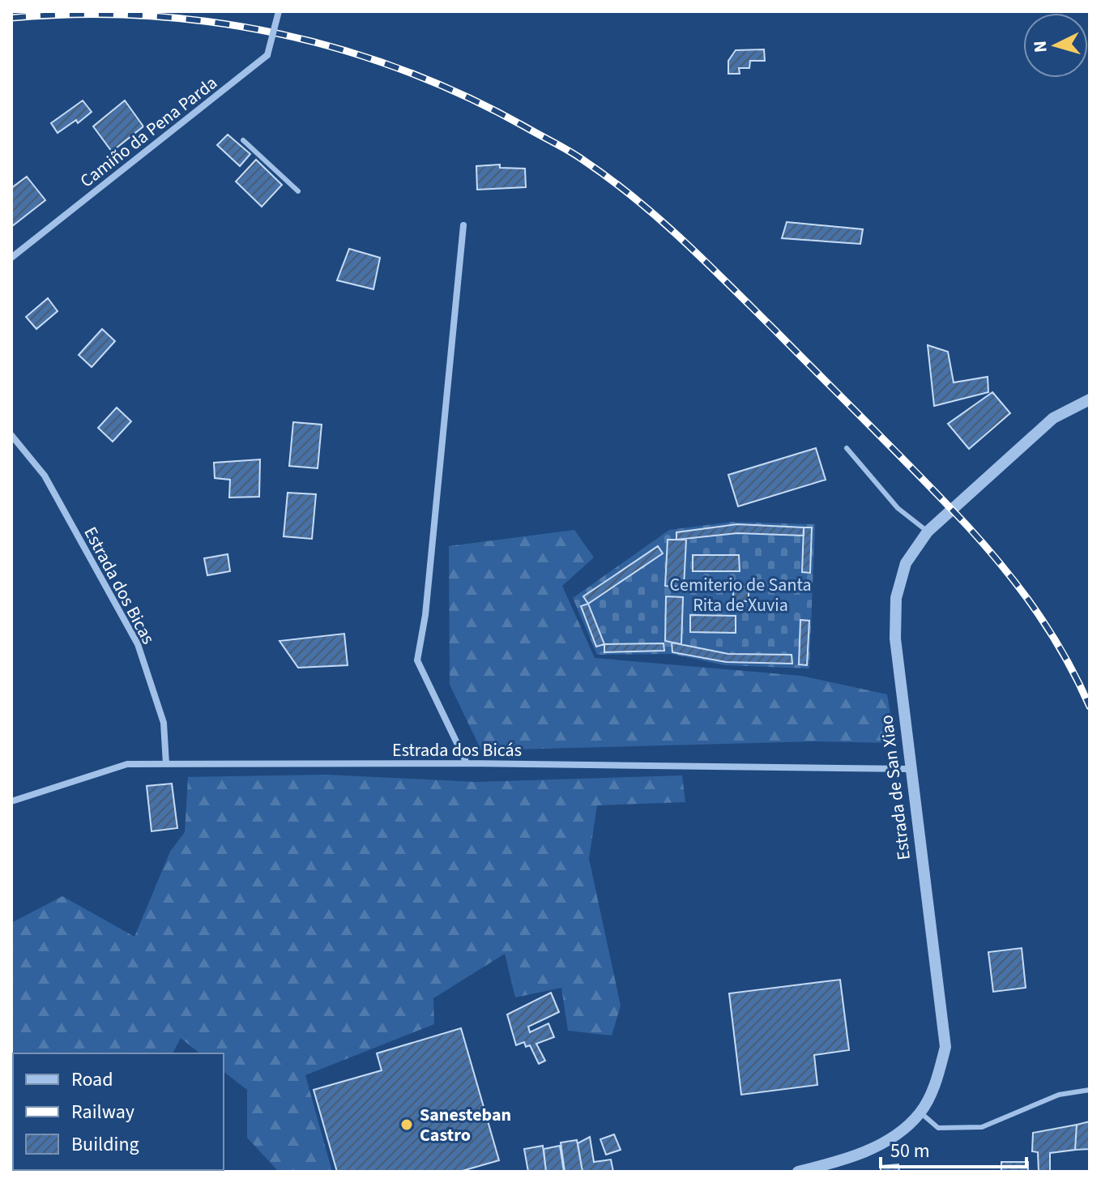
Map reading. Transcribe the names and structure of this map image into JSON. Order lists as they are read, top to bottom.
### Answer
{
  "streets": {
    "street": [
      "Camiño da Pena Parda",
      "Estrada dos Bicas",
      "Estrada dos Bicás",
      "Estrada de San Xiao"
    ]
  },
  "crossings": [
    ["Estrada dos Bicas", "Estrada dos Bicás"],
    ["Estrada dos Bicás", "Estrada de San Xiao"]
  ],
  "parks": ["Cemiterio de Santa Rita de Xuvia"],
  "places": ["Sanesteban Castro"],
  "legend": ["Road", "Railway", "Building"],
  "scale_bar": "50 m",
  "north": "left"
}
